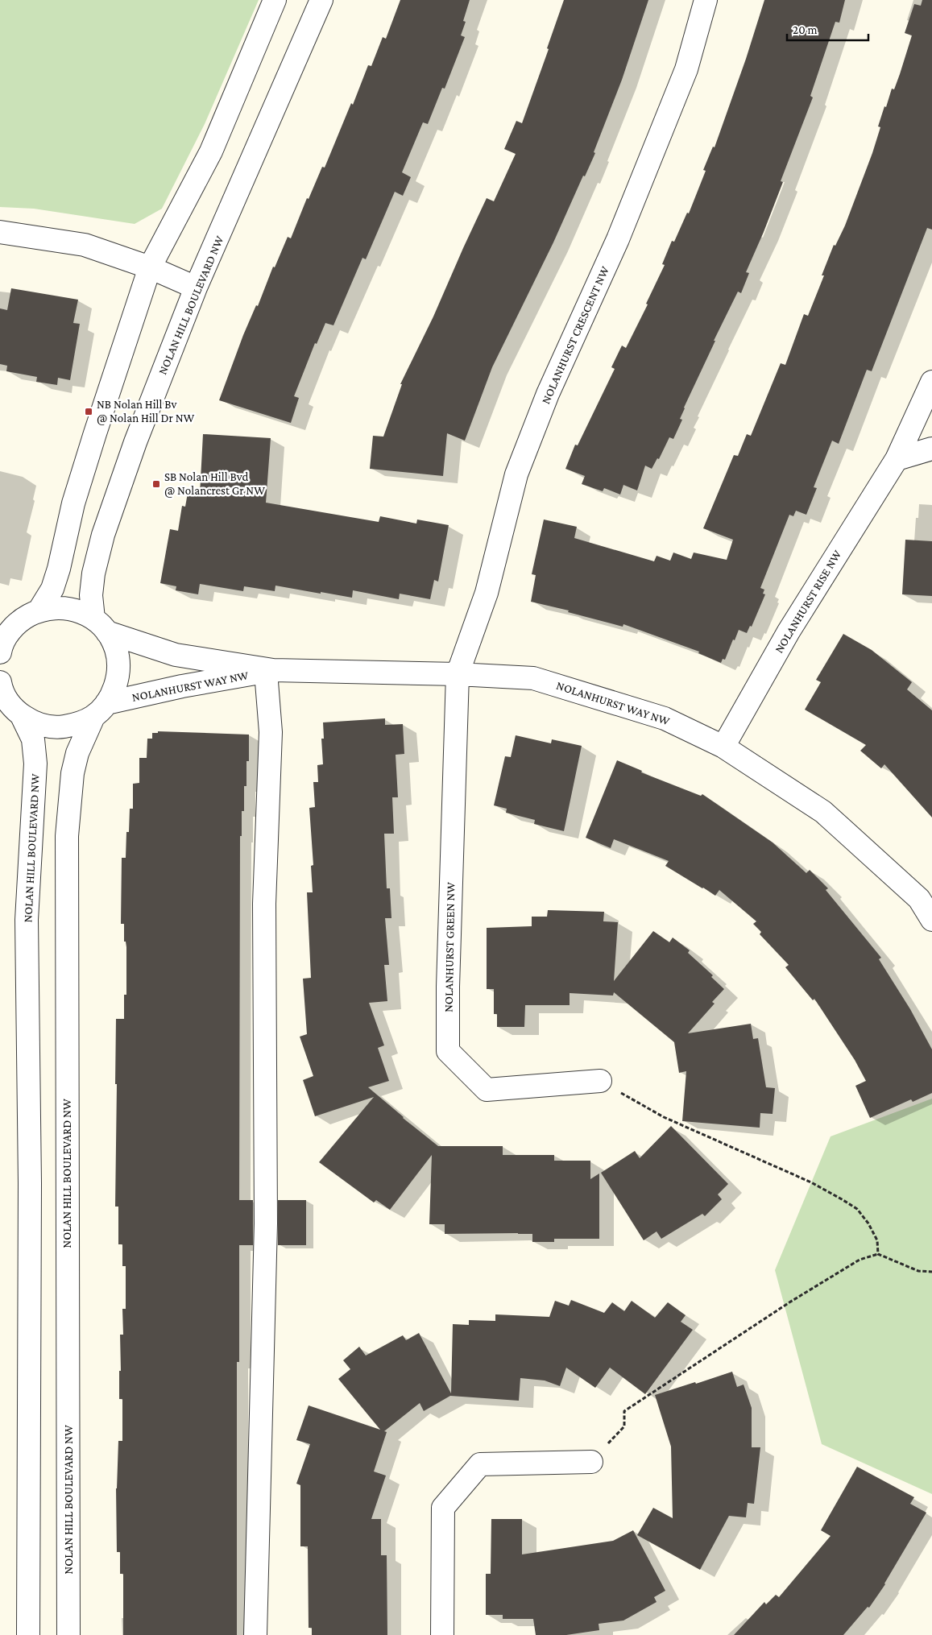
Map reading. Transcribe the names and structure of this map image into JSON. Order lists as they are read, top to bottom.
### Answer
{
  "streets": {
    "street": [
      "NOLAN HILL BOULEVARD NW",
      "NOLANHURST CRESCENT NW",
      "NOLANHURST RISE NW",
      "NOLANHURST WAY NW",
      "NOLANHURST GREEN NW"
    ]
  },
  "crossings": [
    ["NOLAN HILL BOULEVARD NW", "NOLANHURST WAY NW"],
    ["NOLANHURST CRESCENT NW", "NOLANHURST WAY NW"],
    ["NOLANHURST CRESCENT NW", "NOLANHURST GREEN NW"],
    ["NOLANHURST RISE NW", "NOLANHURST WAY NW"],
    ["NOLANHURST WAY NW", "NOLANHURST GREEN NW"]
  ],
  "places": {
    "transit": ["NB Nolan Hill Bv @ Nolan Hill Dr NW", "SB Nolan Hill Bvd @ Nolancrest Gr NW"]
  },
  "scale_bar": "20 m"
}
